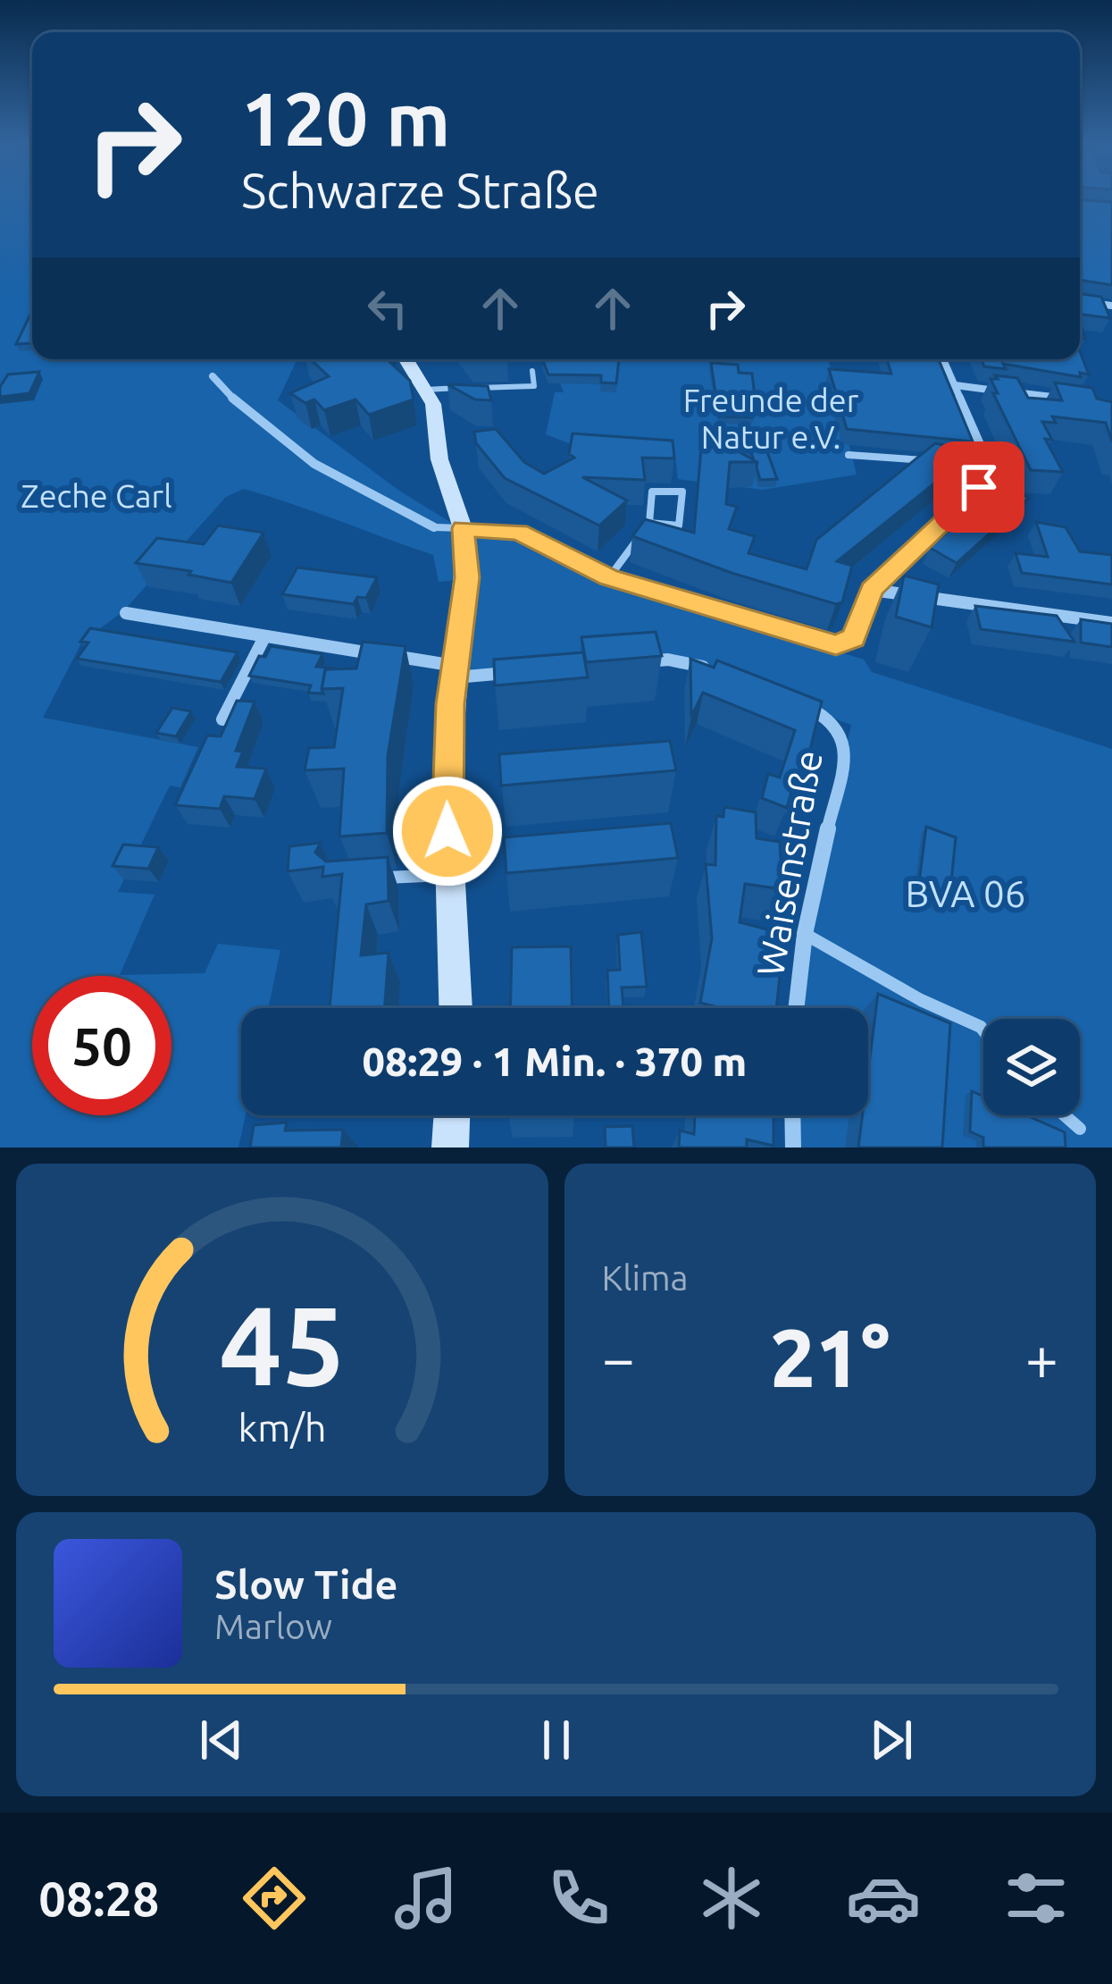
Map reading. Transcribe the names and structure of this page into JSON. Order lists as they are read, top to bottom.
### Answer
{
  "streets": {
    "street": ["Waisenstraße"]
  },
  "parks": ["Freunde der Natur e.V.", "Zeche Carl", "BVA 06"],
  "page": {
    "turn": ["120 m", "Schwarze Straße"],
    "limit": "50",
    "trip": "08:29 · 1 Min. · 370 m",
    "tile": "Klima",
    "heat": ["−", "21°", "+"],
    "song": ["Slow Tide", "Marlow"],
    "tabs": "08:28",
    "gauge": ["45", "km/h"]
  }
}
